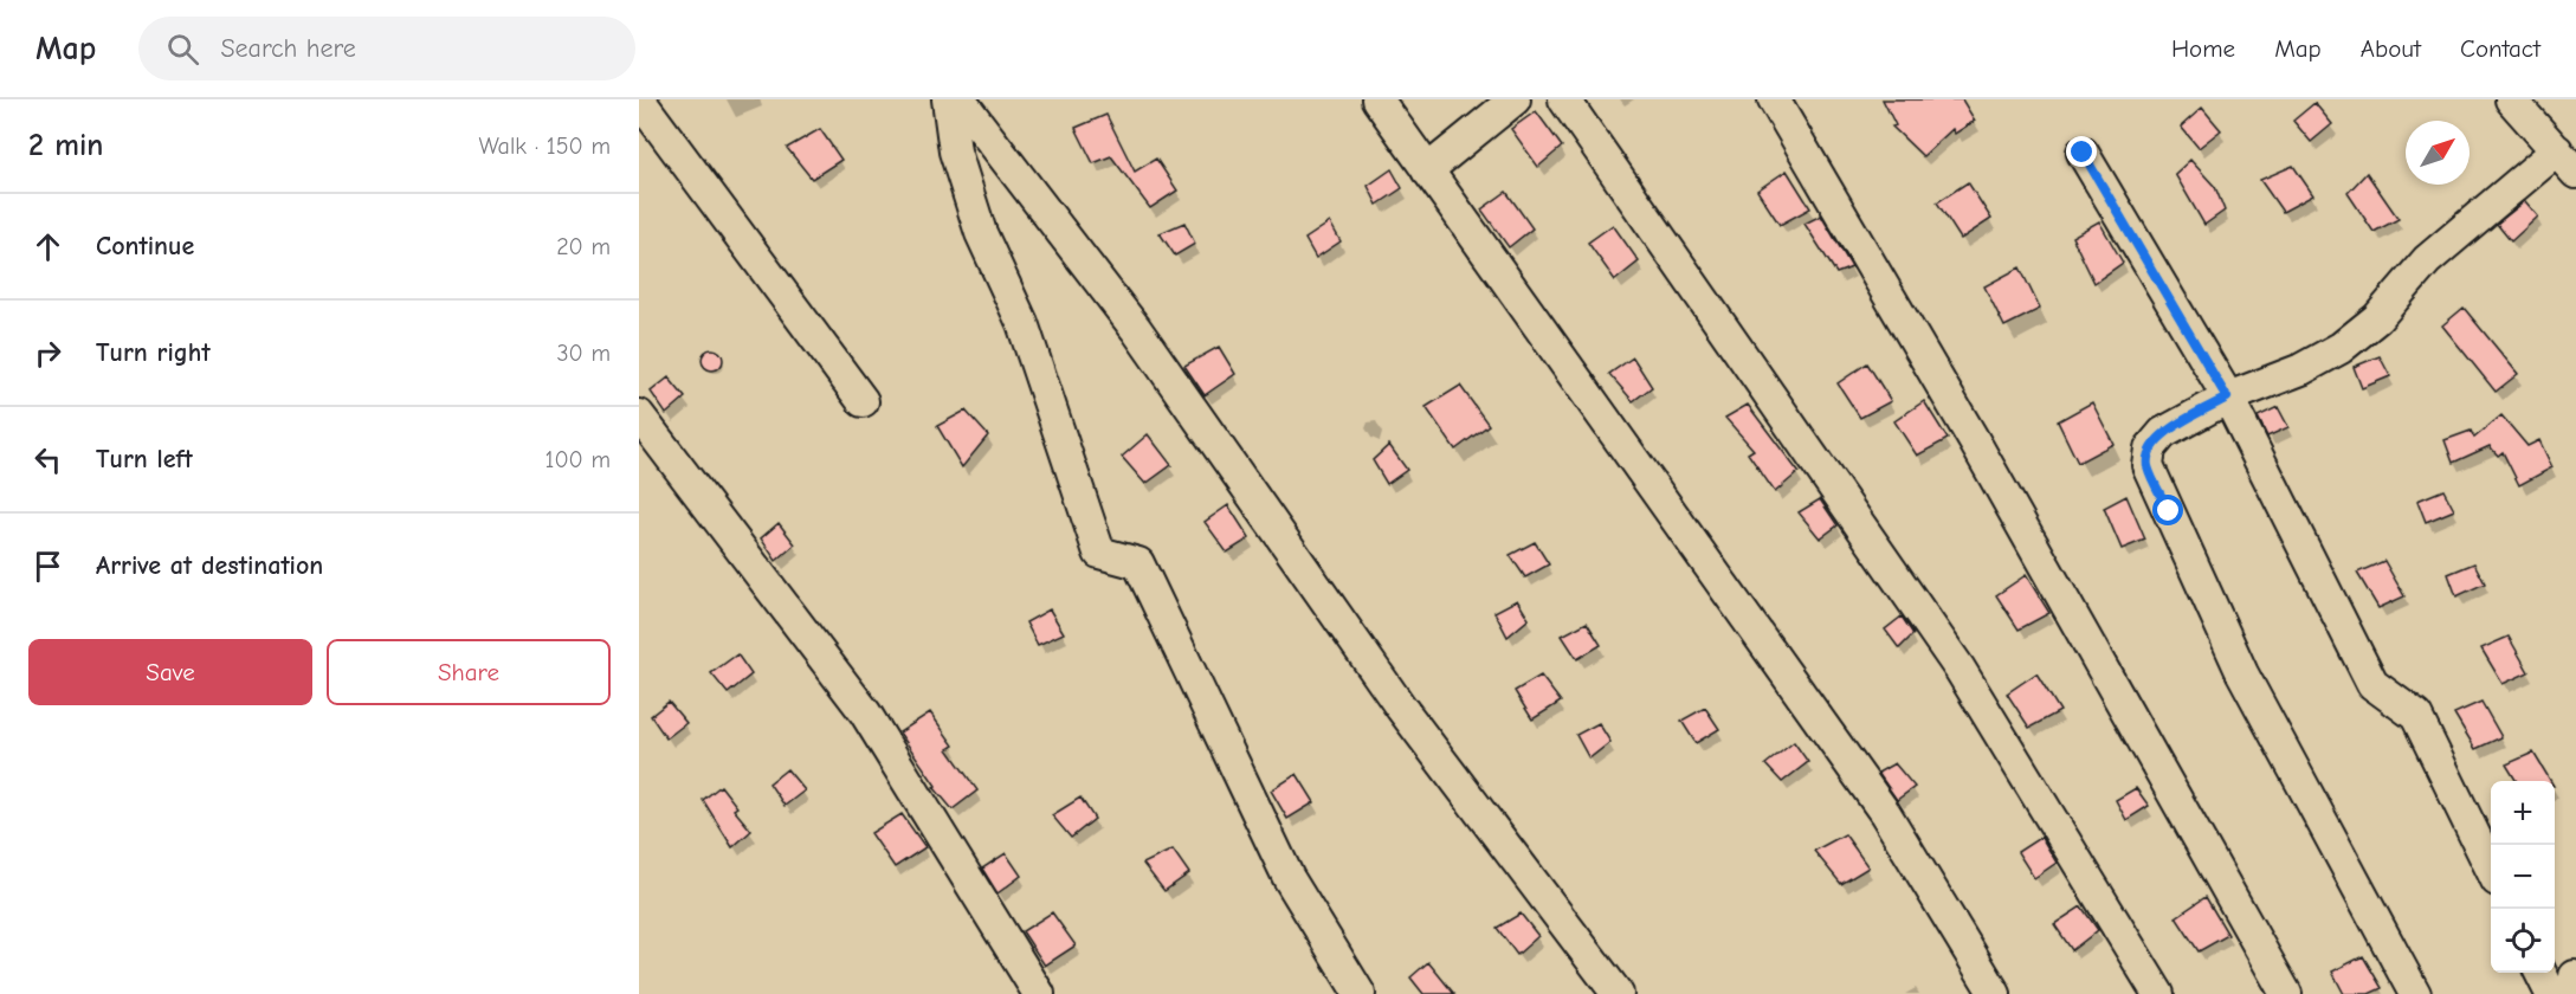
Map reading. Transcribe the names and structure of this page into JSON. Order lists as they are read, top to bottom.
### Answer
{
  "north": "top right",
  "page": {
    "header": "Map",
    "search": "Search here",
    "nav": [
      "Home",
      "Map",
      "About",
      "Contact"
    ],
    "heading": ["2 min", "Walk · 150 m"],
    "list": [
      ["Continue", "20 m"],
      ["Turn right", "30 m"],
      ["Turn left", "100 m"],
      "Arrive at destination"
    ],
    "buttons": ["Save", "Share"],
    "map_buttons": ["+", "−"]
  }
}
